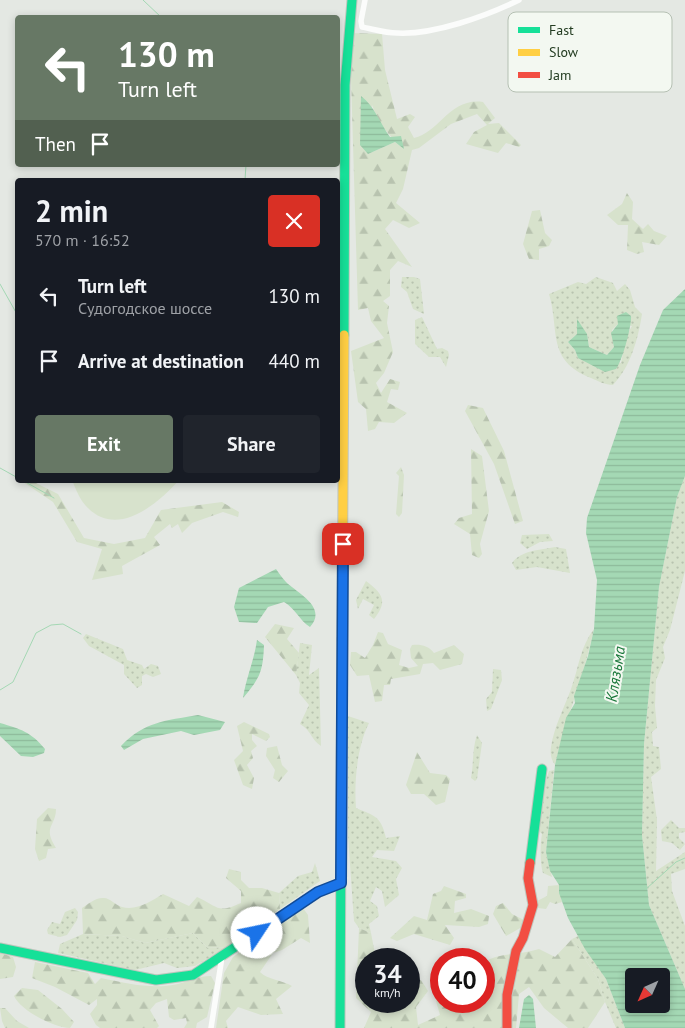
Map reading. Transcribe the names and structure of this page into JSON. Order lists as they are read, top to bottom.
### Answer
{
  "water": ["Клязьма"],
  "legend": ["Fast", "Slow", "Jam"],
  "north": "bottom left",
  "page": {
    "turn": ["130 m", "Turn left"],
    "then": "Then",
    "heading": ["2 min", "570 m · 16:52"],
    "list": [
      {
        "name": "Turn left",
        "note": "Судогодское шоссе",
        "value": "130 m"
      },
      {
        "name": "Arrive at destination",
        "value": "440 m"
      }
    ],
    "buttons": ["Exit", "Share"],
    "speed": "34 km/h",
    "limit": "40"
  }
}
